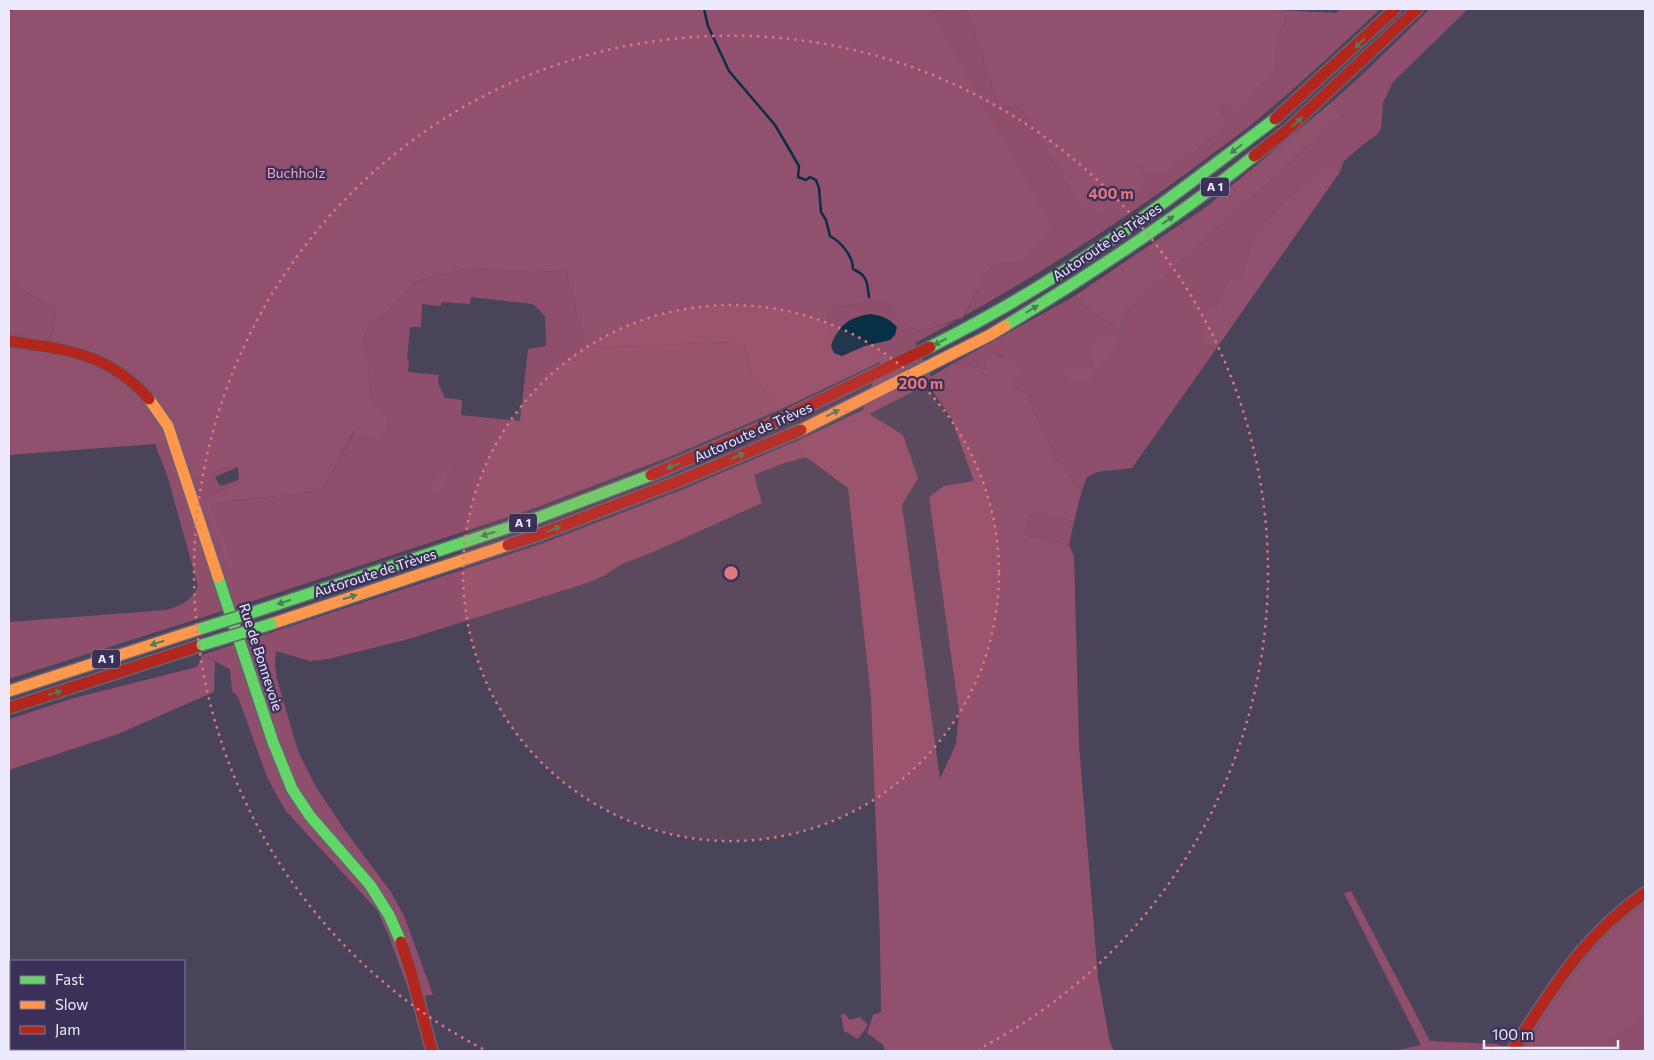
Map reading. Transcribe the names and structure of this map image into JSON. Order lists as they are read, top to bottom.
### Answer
{
  "streets": {
    "main road": ["A 1", "Autoroute de Trèves", "Rue de Bonnevoie"]
  },
  "parks": ["Buchholz"],
  "legend": ["Fast", "Slow", "Jam"],
  "scale_bar": "100 m",
  "rings": ["400 m", "200 m"]
}
